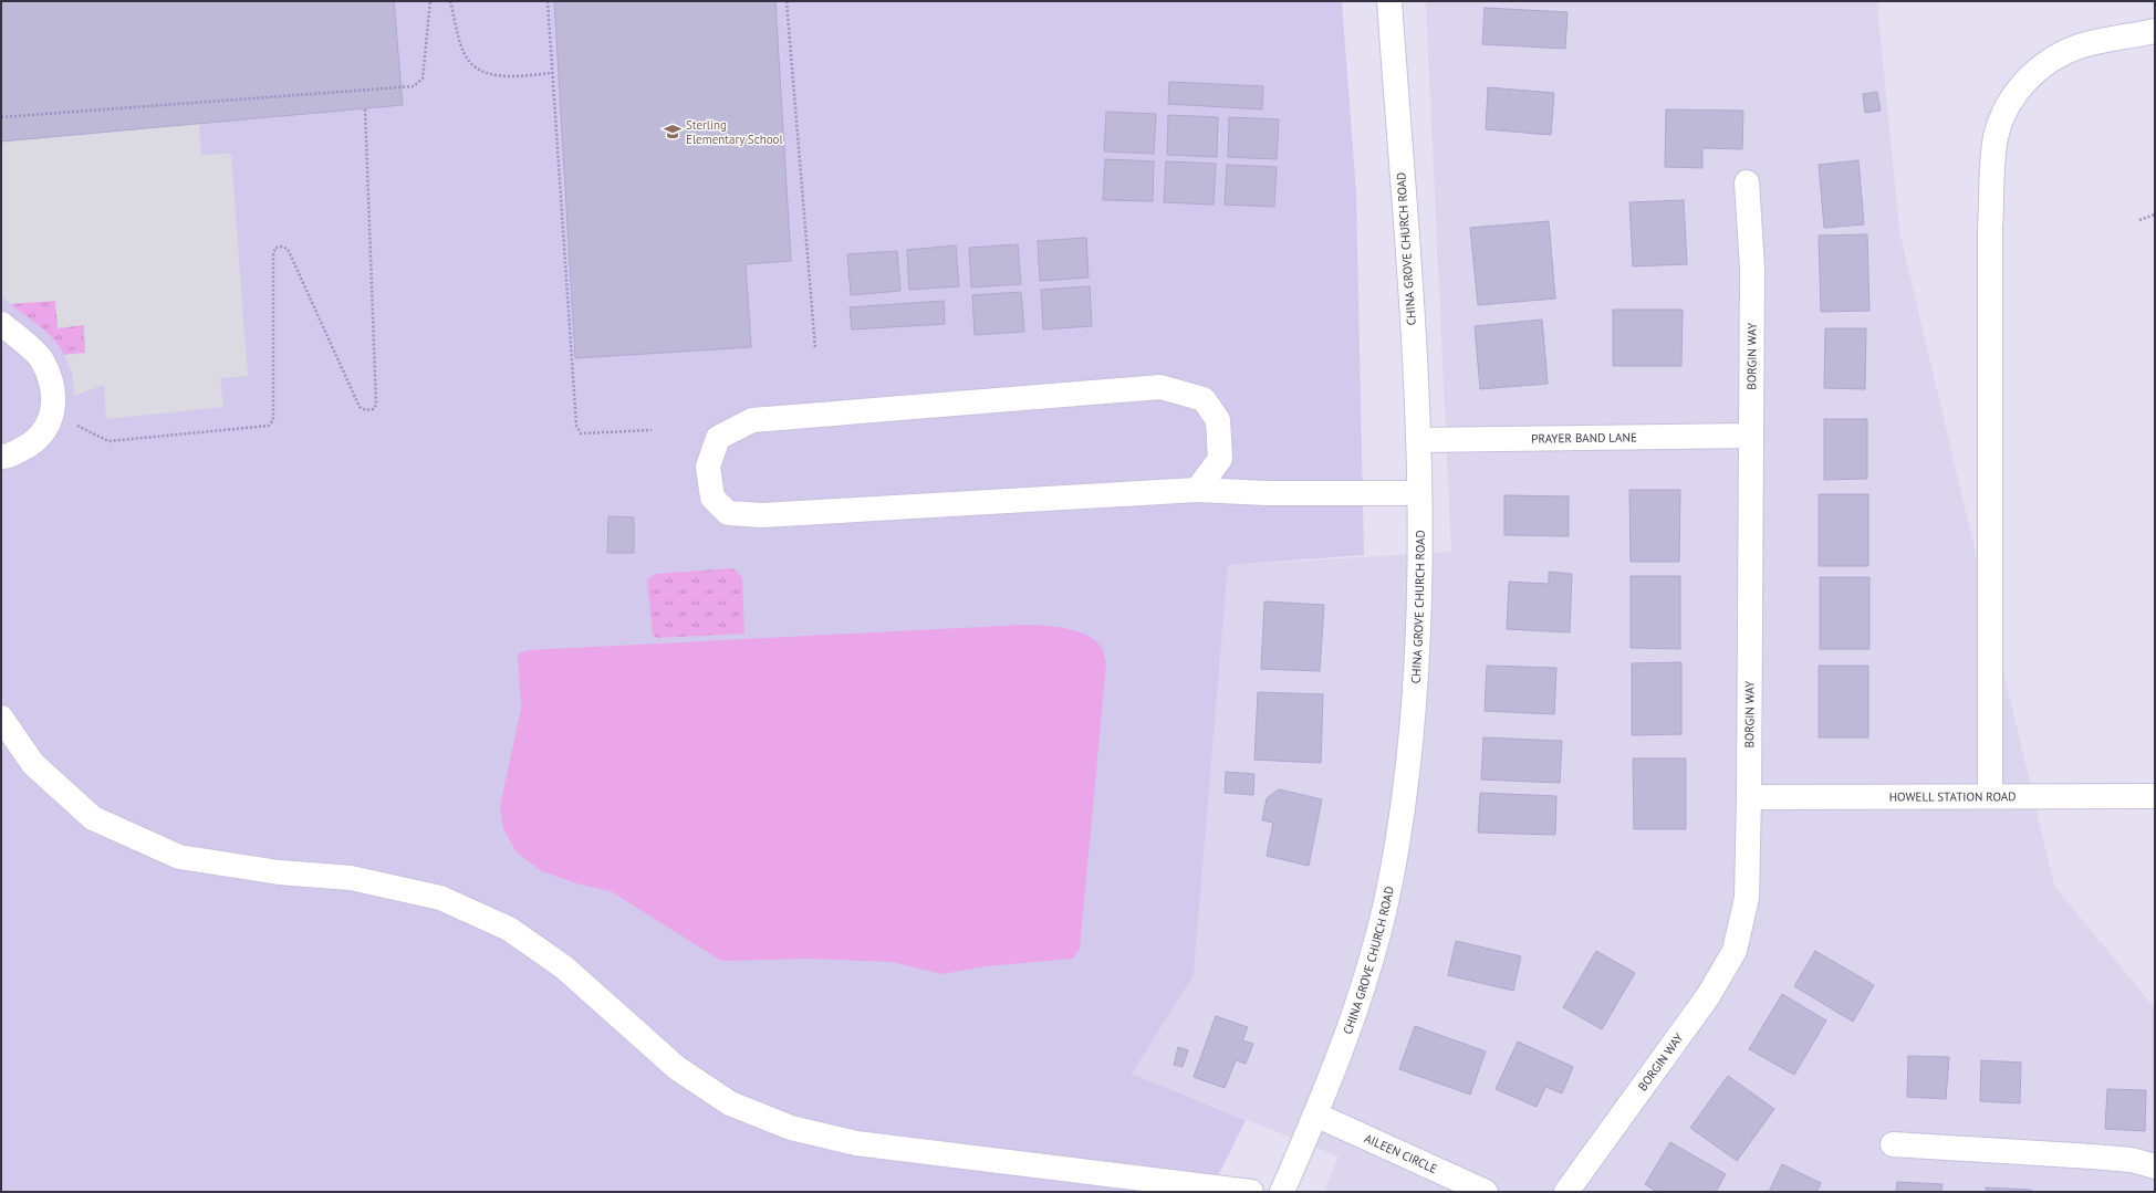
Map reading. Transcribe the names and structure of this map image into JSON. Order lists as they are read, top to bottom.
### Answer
{
  "streets": {
    "street": [
      "CHINA GROVE CHURCH ROAD",
      "BORGIN WAY",
      "PRAYER BAND LANE",
      "HOWELL STATION ROAD",
      "AILEEN CIRCLE"
    ]
  },
  "crossings": [
    ["CHINA GROVE CHURCH ROAD", "PRAYER BAND LANE"],
    ["CHINA GROVE CHURCH ROAD", "AILEEN CIRCLE"],
    ["BORGIN WAY", "PRAYER BAND LANE"],
    ["BORGIN WAY", "HOWELL STATION ROAD"]
  ],
  "places": {
    "school or university": ["Sterling Elementary School"]
  }
}
